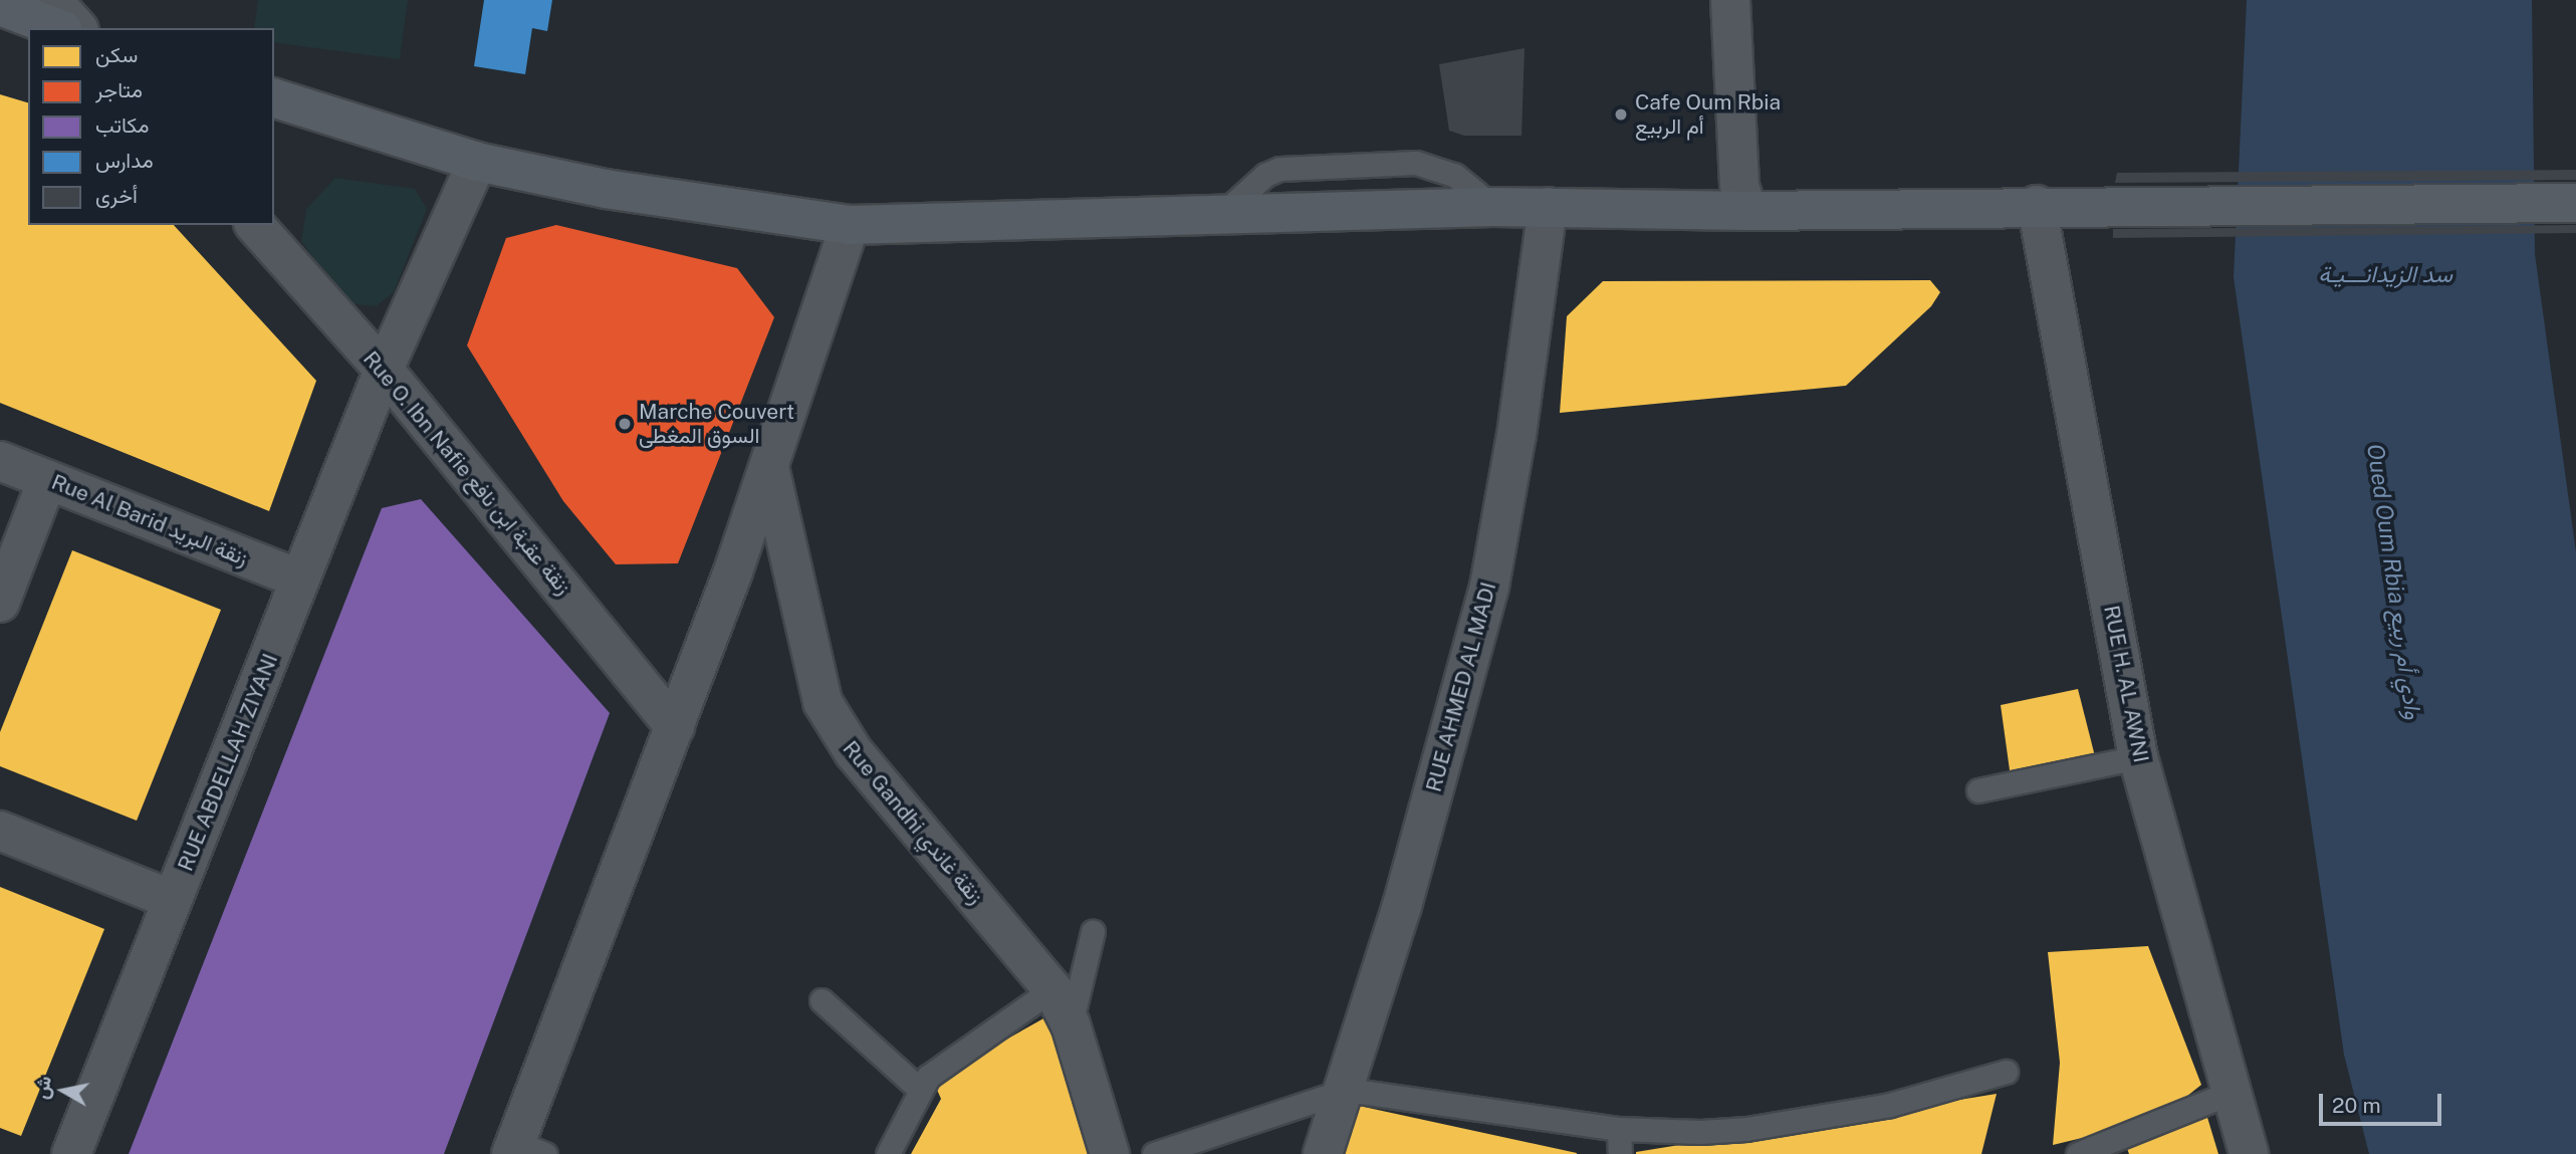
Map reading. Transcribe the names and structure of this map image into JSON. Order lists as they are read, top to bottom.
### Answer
{
  "streets": {
    "street": [
      "Rue O. Ibn Nafie زنقة عقبة ابن نافع",
      "Rue Al Barid زنقة البريد",
      "RUE H. AL AWNI",
      "RUE AHMED AL MADI",
      "RUE ABDELLAH ZIYANI",
      "Rue Gandhi زنقة غاندي"
    ]
  },
  "crossings": [
    ["Rue O. Ibn Nafie زنقة عقبة ابن نافع", "RUE ABDELLAH ZIYANI"],
    ["Rue Al Barid زنقة البريد", "RUE ABDELLAH ZIYANI"]
  ],
  "water": ["سد الزيدانـــيـة", "Oued Oum Rbia وادي أم ربيع"],
  "places": ["Cafe Oum Rbia أم الربيع", "Marche Couvert السوق المغطى"],
  "legend": [
    "سكن",
    "متاجر",
    "مكاتب",
    "مدارس",
    "أخرى"
  ],
  "scale_bar": "20 m",
  "north": "left"
}
